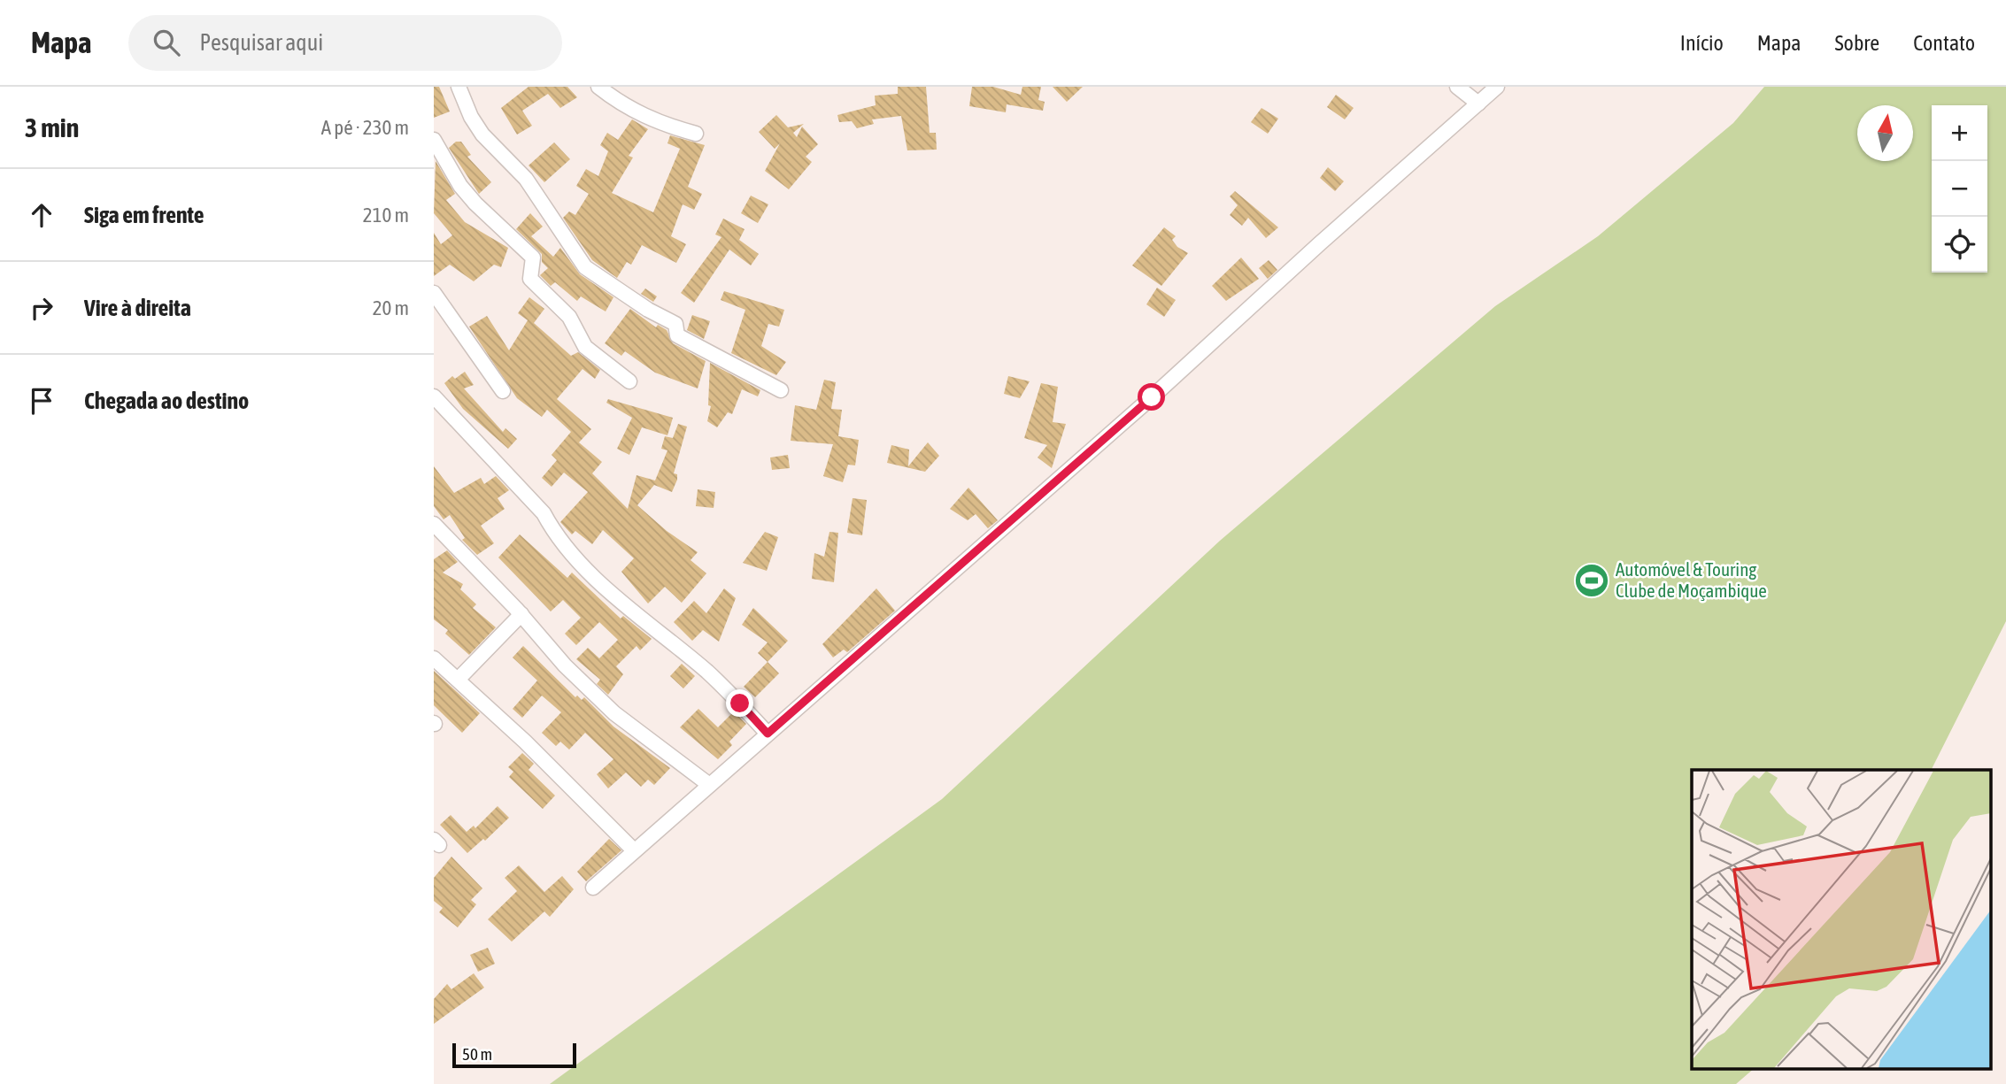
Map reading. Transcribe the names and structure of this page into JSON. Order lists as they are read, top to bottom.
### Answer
{
  "places": {
    "sports": ["Automóvel & Touring Clube de Moçambique"]
  },
  "scale_bar": "50 m",
  "north": "top",
  "page": {
    "header": "Mapa",
    "search": "Pesquisar aqui",
    "nav": [
      "Início",
      "Mapa",
      "Sobre",
      "Contato"
    ],
    "heading": ["3 min", "A pé · 230 m"],
    "map_buttons": ["+", "−"],
    "list": [
      ["Siga em frente", "210 m"],
      ["Vire à direita", "20 m"],
      "Chegada ao destino"
    ],
    "scale": "50 m"
  }
}
